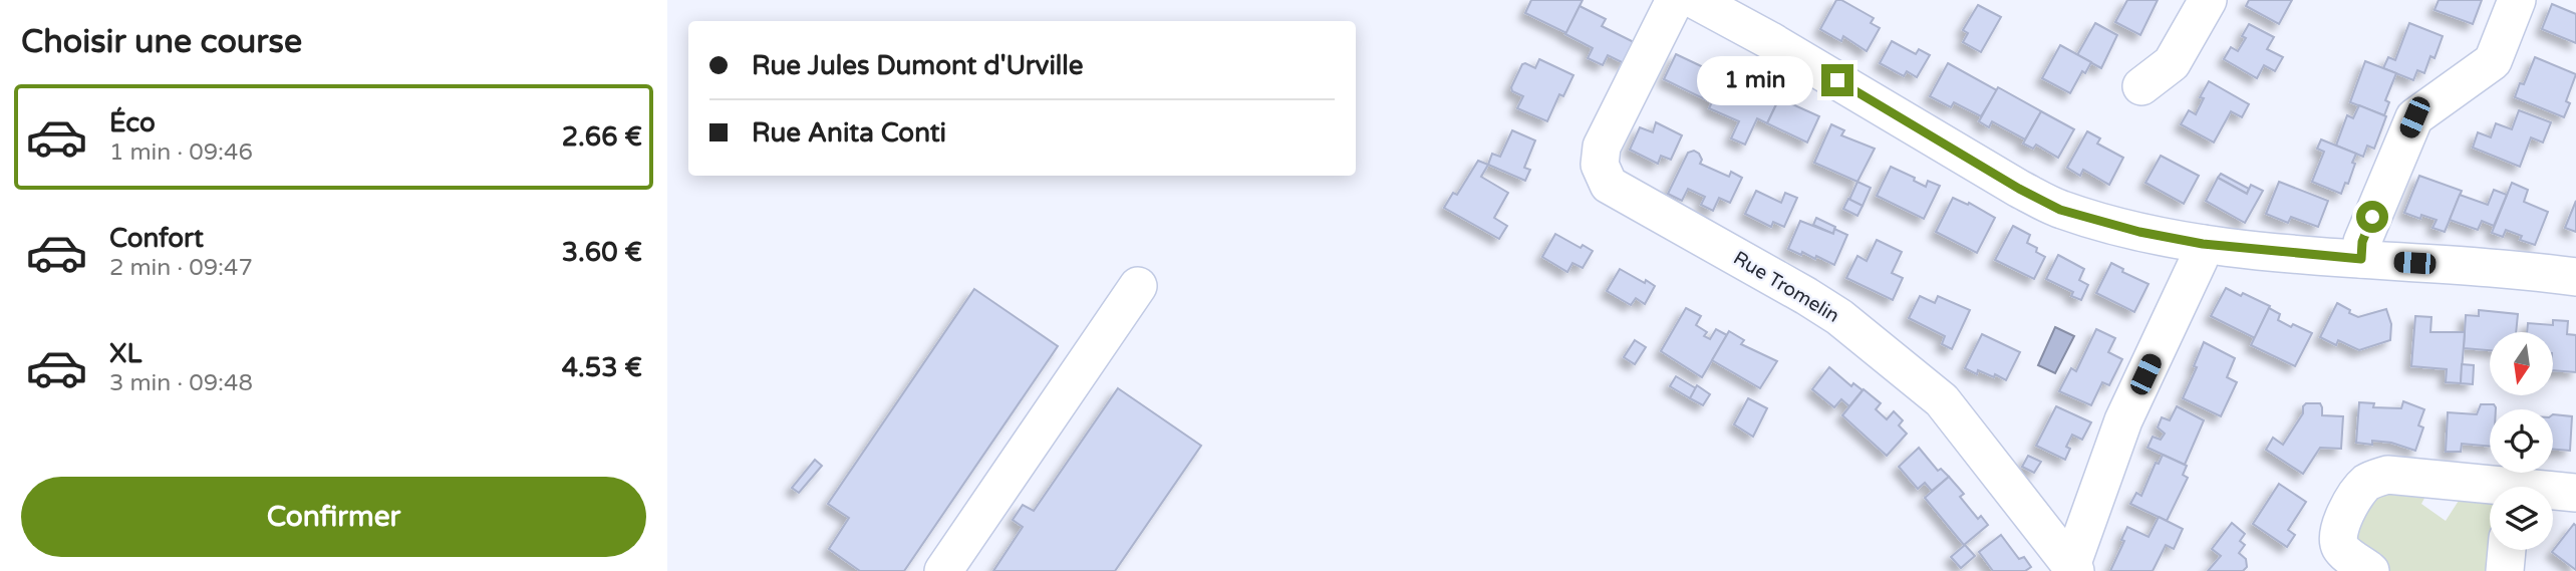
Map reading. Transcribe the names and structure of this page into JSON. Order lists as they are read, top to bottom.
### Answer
{
  "streets": {
    "street": ["Rue Tromelin"]
  },
  "north": "bottom",
  "page": {
    "heading": "Choisir une course",
    "banner": ["Rue Jules Dumont d'Urville", "Rue Anita Conti"],
    "bubble": "1 min",
    "list": [
      {
        "name": "Éco",
        "note": "1 min · 09:46",
        "value": "2.66 €"
      },
      {
        "name": "Confort",
        "note": "2 min · 09:47",
        "value": "3.60 €"
      },
      {
        "name": "XL",
        "note": "3 min · 09:48",
        "value": "4.53 €"
      }
    ],
    "buttons": "Confirmer"
  }
}
